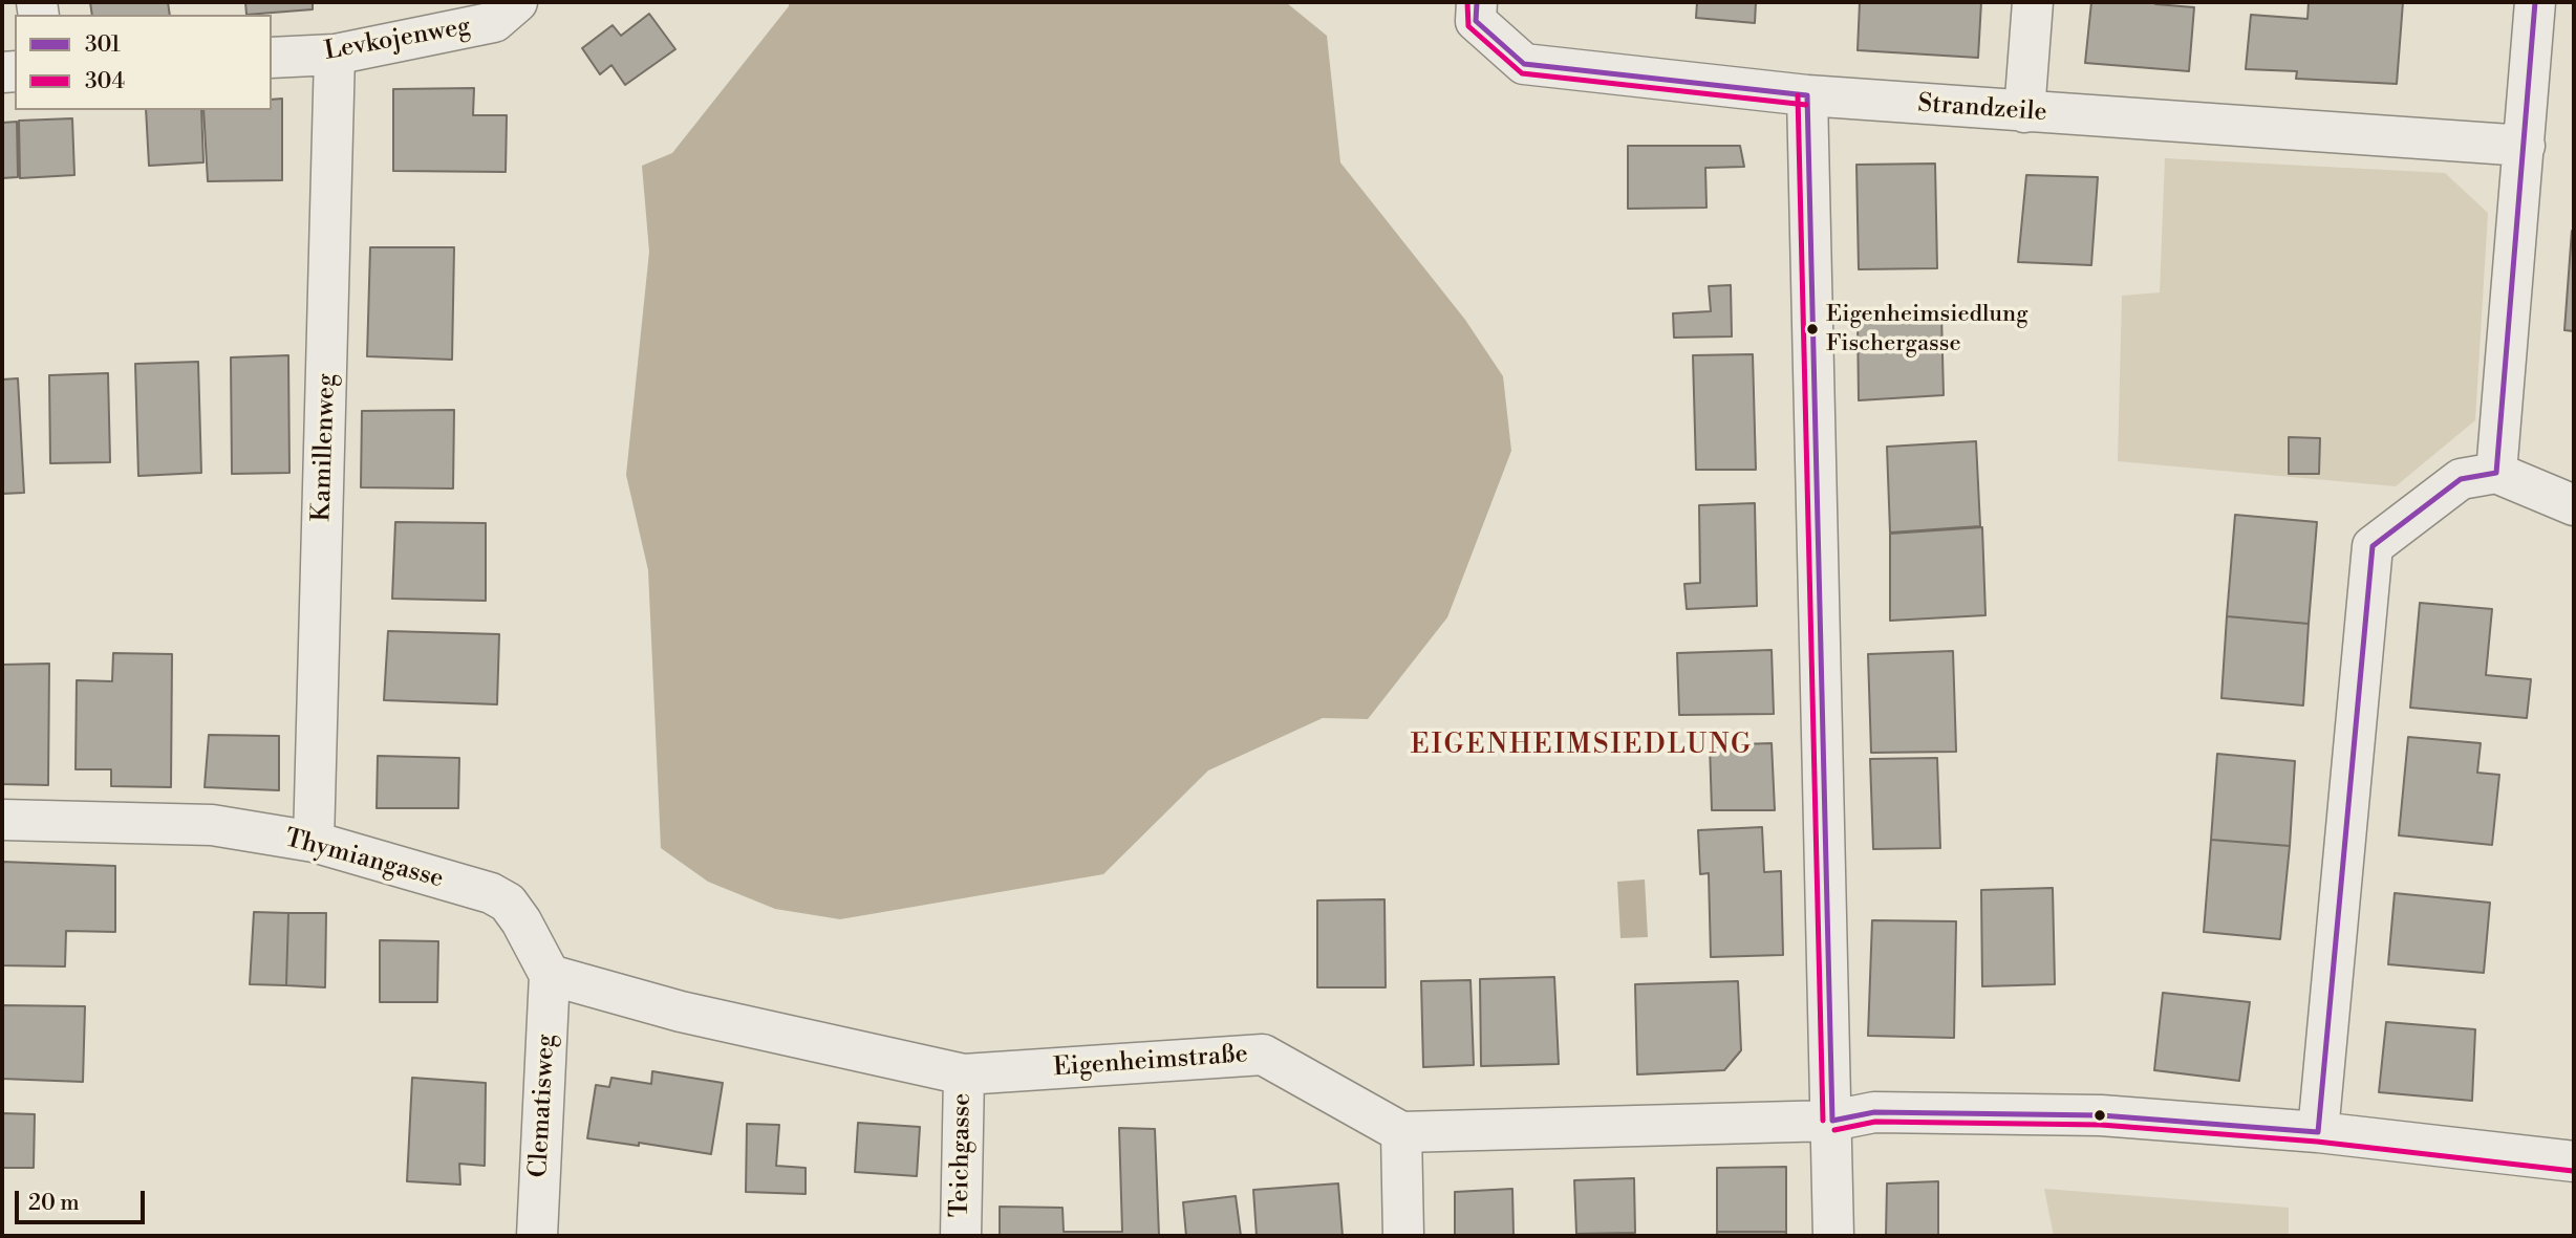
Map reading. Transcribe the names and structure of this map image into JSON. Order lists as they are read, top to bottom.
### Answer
{
  "streets": {
    "street": [
      "Levkojenweg",
      "Strandzeile",
      "Kamillenweg",
      "Thymiangasse",
      "Eigenheimstraße",
      "Clematisweg",
      "Teichgasse"
    ]
  },
  "crossings": [
    ["Levkojenweg", "Kamillenweg"],
    ["Kamillenweg", "Thymiangasse"],
    ["Thymiangasse", "Eigenheimstraße"],
    ["Thymiangasse", "Clematisweg"],
    ["Eigenheimstraße", "Clematisweg"],
    ["Eigenheimstraße", "Teichgasse"]
  ],
  "districts": ["EIGENHEIMSIEDLUNG"],
  "places": ["Eigenheimsiedlung Fischergasse"],
  "lines": ["transit line 301", "transit line 304"],
  "legend": ["301", "304"],
  "scale_bar": "20 m"
}
